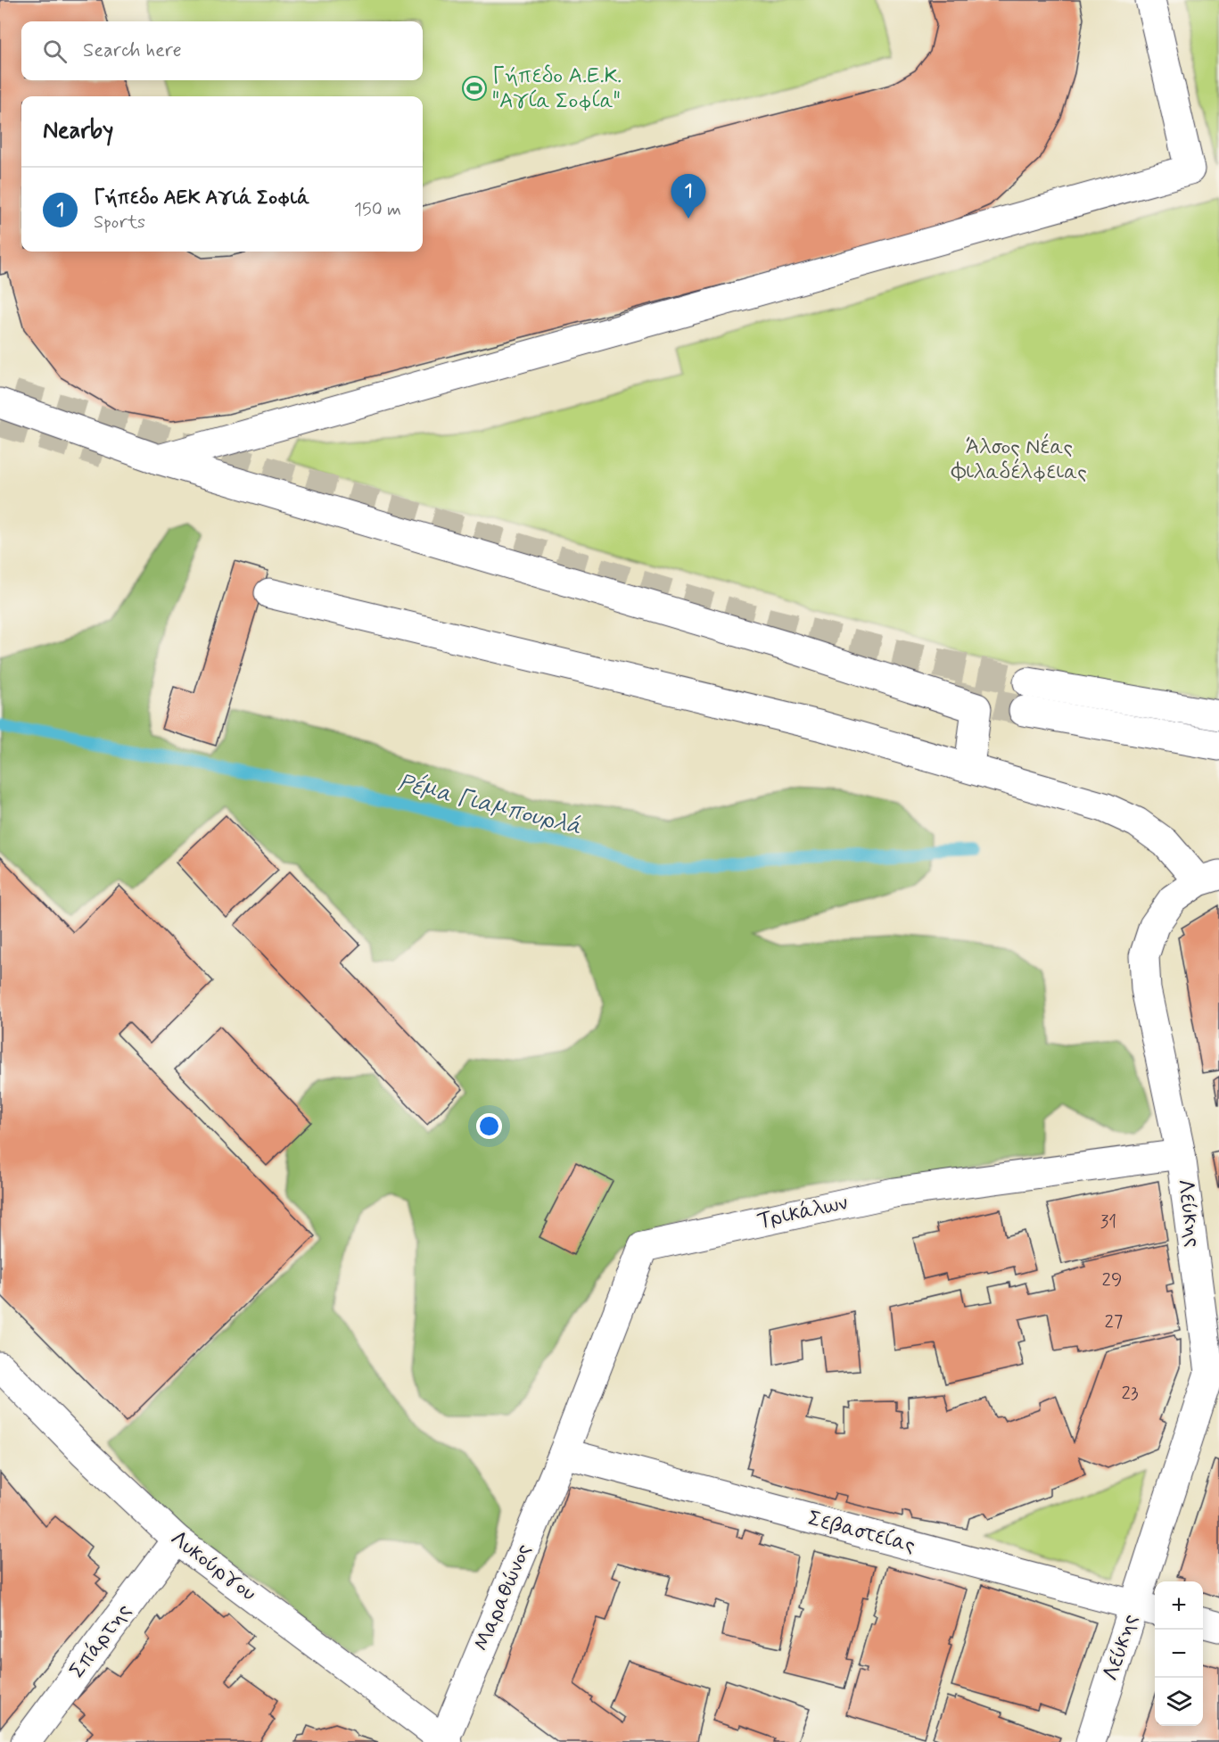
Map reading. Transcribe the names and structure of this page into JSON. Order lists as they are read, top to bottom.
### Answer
{
  "streets": {
    "street": [
      "Τρικάλων",
      "Λεύκης",
      "Σεβαστείας",
      "Λυκούργου",
      "Μαραθώνος",
      "Σπάρτης"
    ]
  },
  "crossings": [
    ["Τρικάλων", "Λεύκης"],
    ["Τρικάλων", "Σεβαστείας"],
    ["Τρικάλων", "Μαραθώνος"],
    ["Λεύκης", "Σεβαστείας"],
    ["Σεβαστείας", "Μαραθώνος"],
    ["Λυκούργου", "Μαραθώνος"],
    ["Λυκούργου", "Σπάρτης"]
  ],
  "water": ["Ρέμα Γιαμπουρλά"],
  "parks": ["Άλσος Νέας Φιλαδέλφειας"],
  "places": {
    "sports": ["Γήπεδο Α.Ε.Κ. \"Αγία Σοφία\""]
  },
  "house_numbers": [
    "31",
    "29",
    "27",
    "23"
  ],
  "page": {
    "search": "Search here",
    "heading": "Nearby",
    "list": [
      {
        "mark": "1",
        "name": "Γήπεδο ΑΕΚ Αγιά Σοφιά",
        "note": "Sports",
        "value": "150 m"
      }
    ],
    "pins": "1",
    "map_buttons": ["+", "−"]
  }
}
